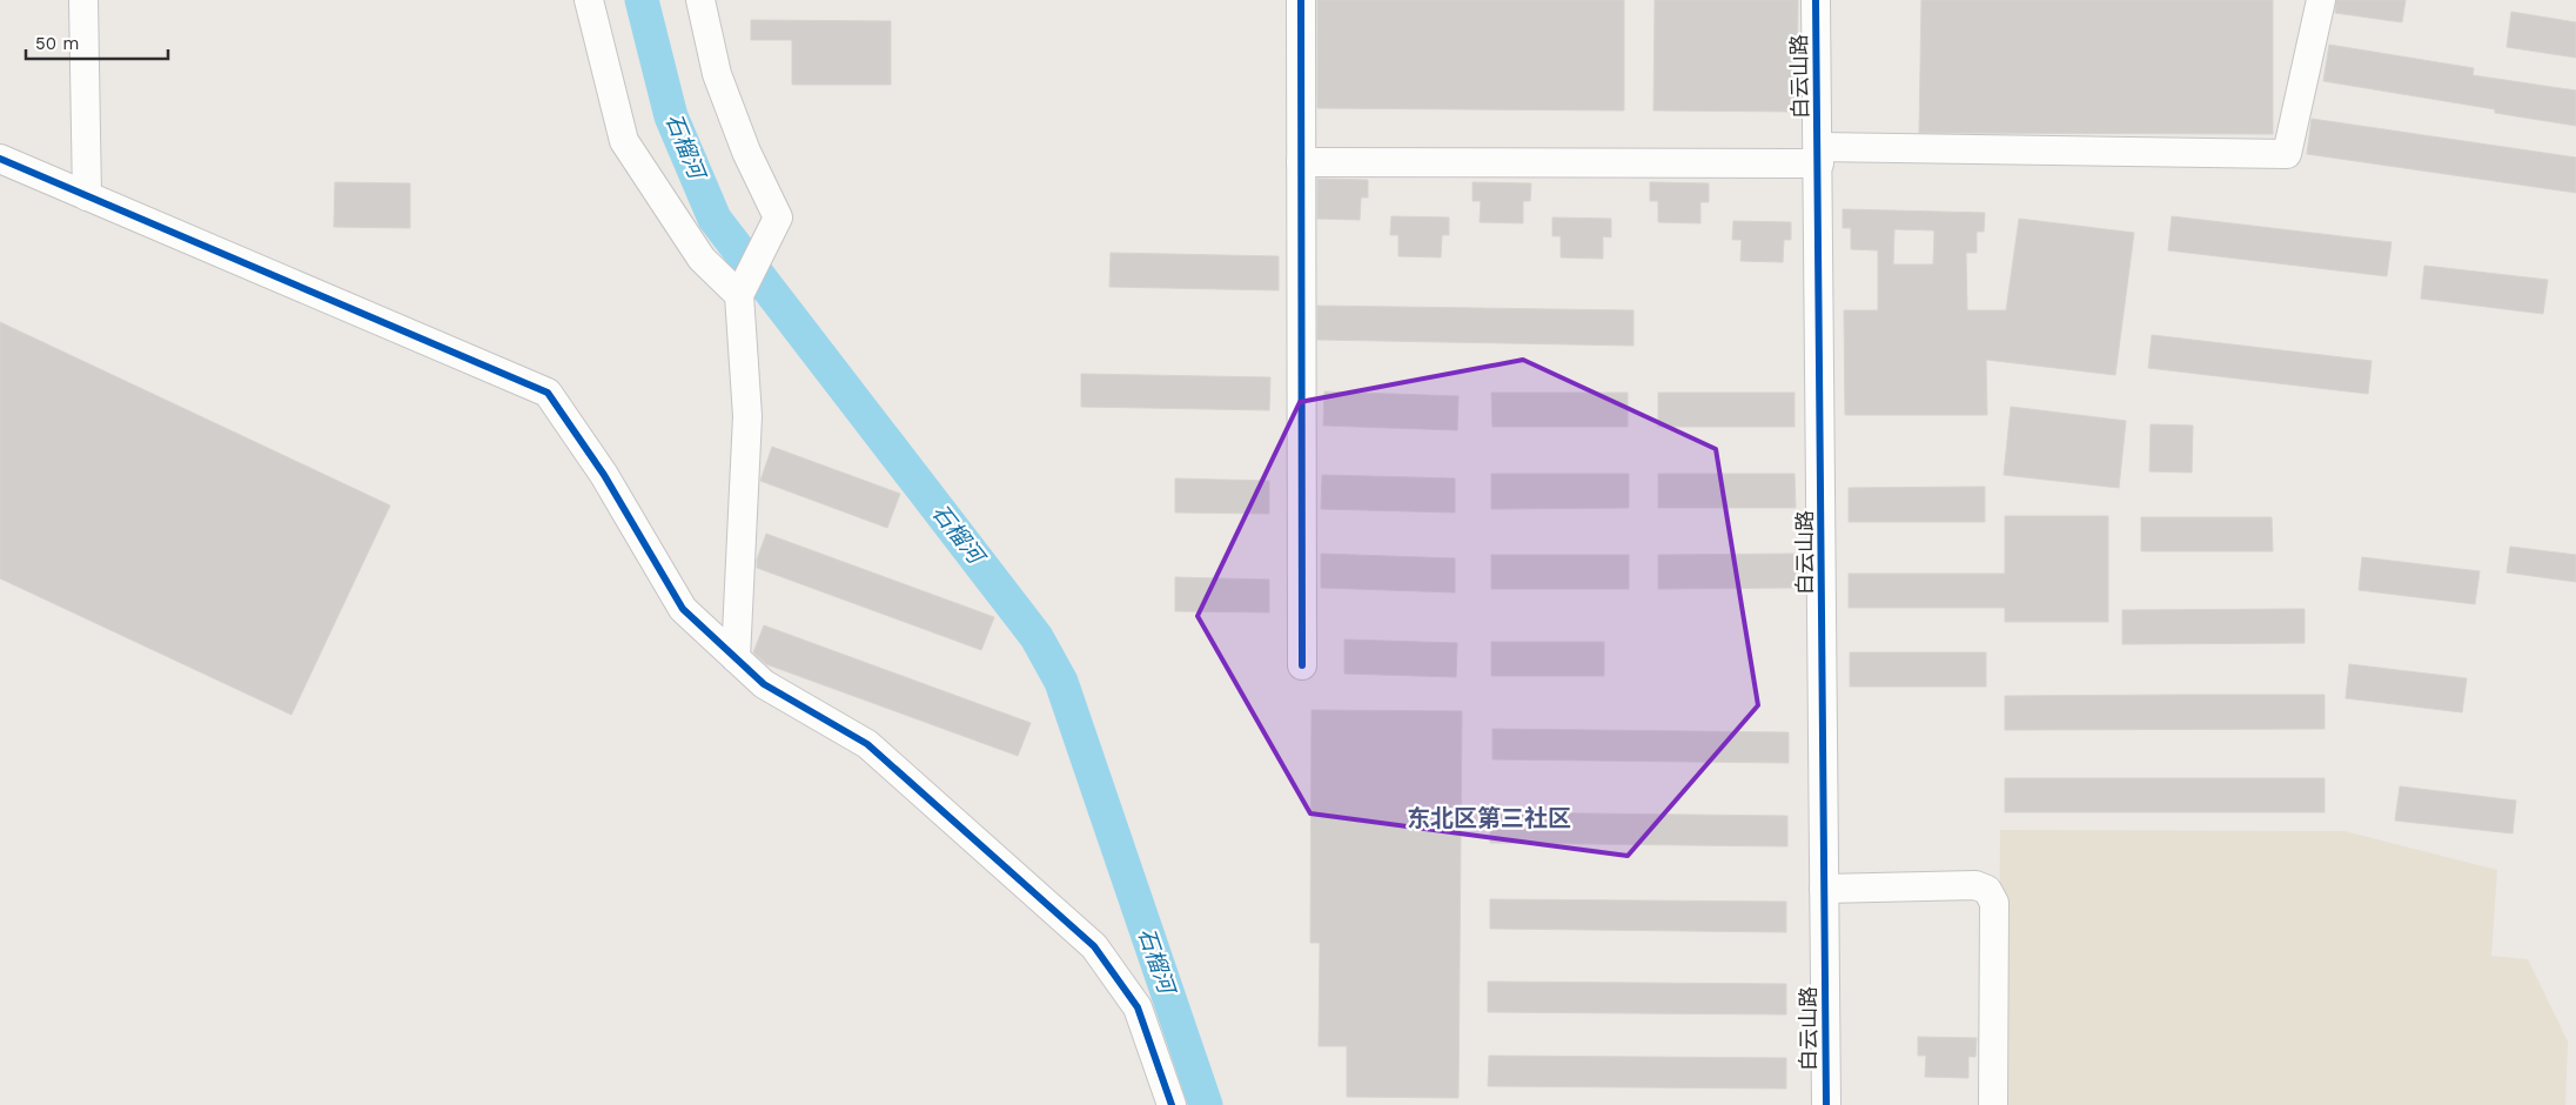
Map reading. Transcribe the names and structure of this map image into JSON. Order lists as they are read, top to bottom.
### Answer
{
  "streets": {
    "street": ["白云山路"]
  },
  "districts": ["东北区第三社区"],
  "water": ["石榴河"],
  "scale_bar": "50 m"
}
